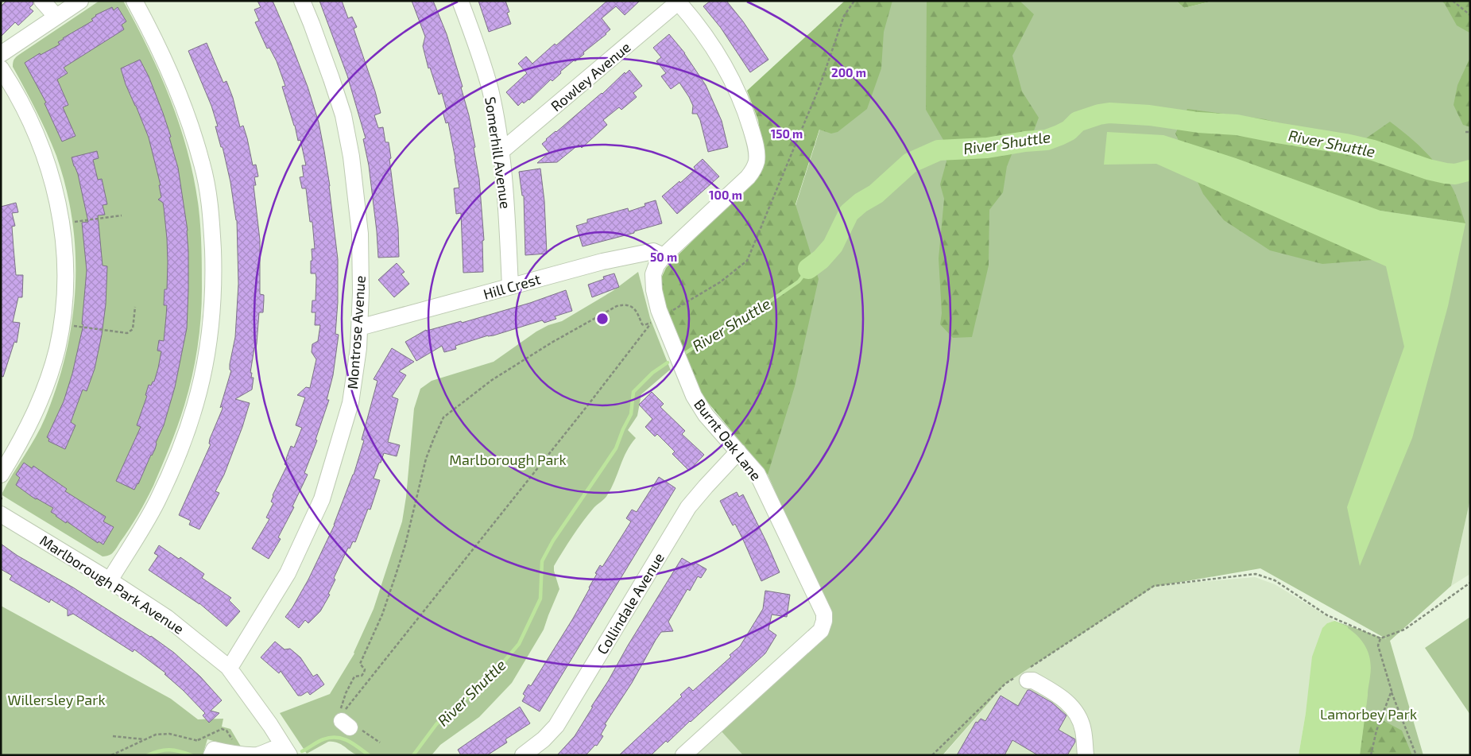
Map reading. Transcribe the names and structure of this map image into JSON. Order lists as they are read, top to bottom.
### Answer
{
  "streets": {
    "street": [
      "Rowley Avenue",
      "Somerhill Avenue",
      "Hill Crest",
      "Montrose Avenue",
      "Burnt Oak Lane",
      "Marlborough Park Avenue",
      "Collindale Avenue"
    ]
  },
  "crossings": [
    ["Rowley Avenue", "Somerhill Avenue"],
    ["Rowley Avenue", "Burnt Oak Lane"],
    ["Somerhill Avenue", "Hill Crest"],
    ["Hill Crest", "Montrose Avenue"],
    ["Hill Crest", "Burnt Oak Lane"],
    ["Montrose Avenue", "Marlborough Park Avenue"],
    ["Burnt Oak Lane", "Collindale Avenue"]
  ],
  "water": ["River Shuttle"],
  "parks": ["Marlborough Park", "Willersley Park", "Lamorbey Park"],
  "rings": [
    "200 m",
    "150 m",
    "100 m",
    "50 m"
  ]
}
